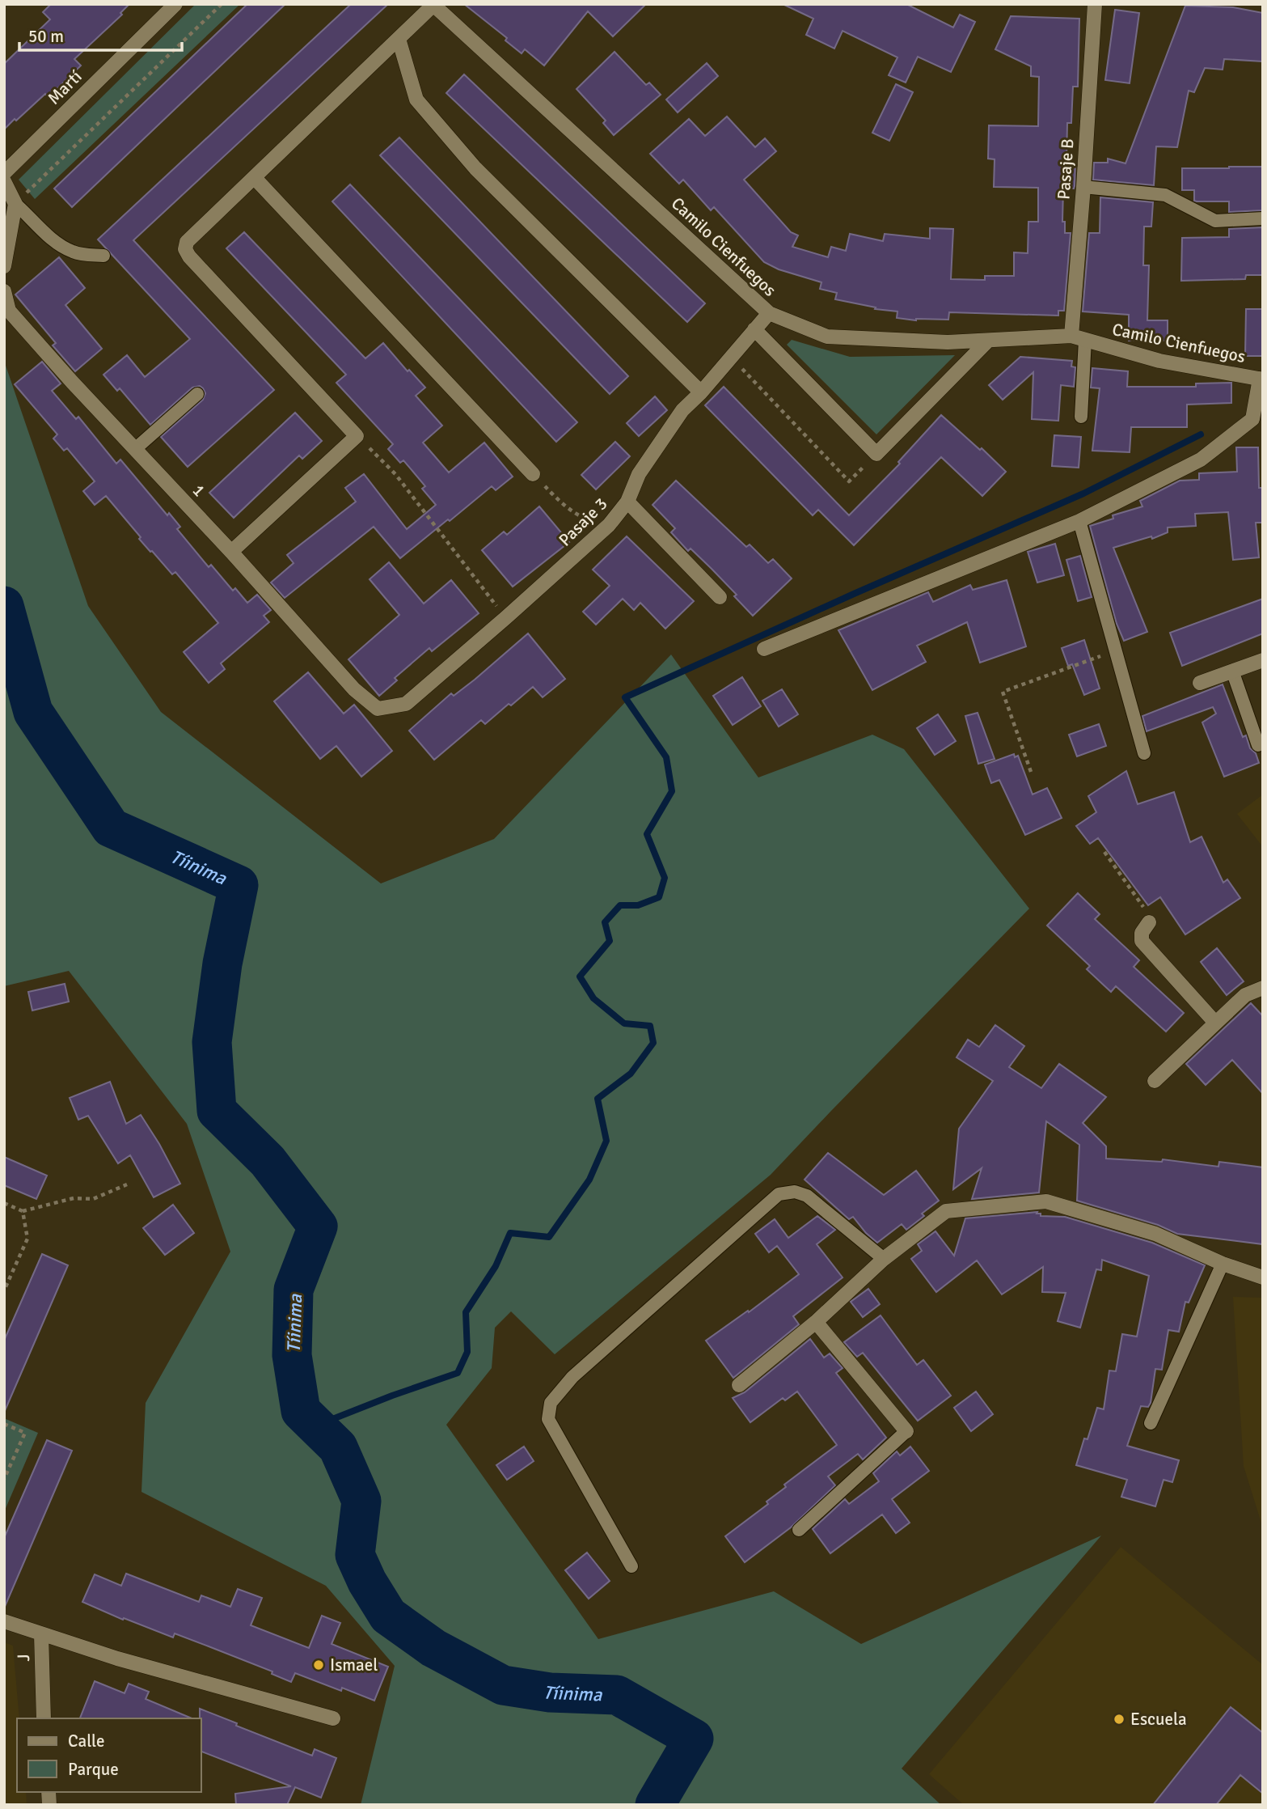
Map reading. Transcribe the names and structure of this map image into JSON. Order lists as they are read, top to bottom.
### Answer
{
  "streets": {
    "street": [
      "Martí",
      "Pasaje B",
      "Camilo Cienfuegos",
      "1",
      "Pasaje 3",
      "J"
    ]
  },
  "crossings": [
    ["Pasaje B", "Camilo Cienfuegos"],
    ["Camilo Cienfuegos", "Pasaje 3"],
    ["1", "Pasaje 3"]
  ],
  "water": ["Tíinima"],
  "places": ["Ismael", "Escuela"],
  "legend": ["Calle", "Parque"],
  "scale_bar": "50 m"
}
